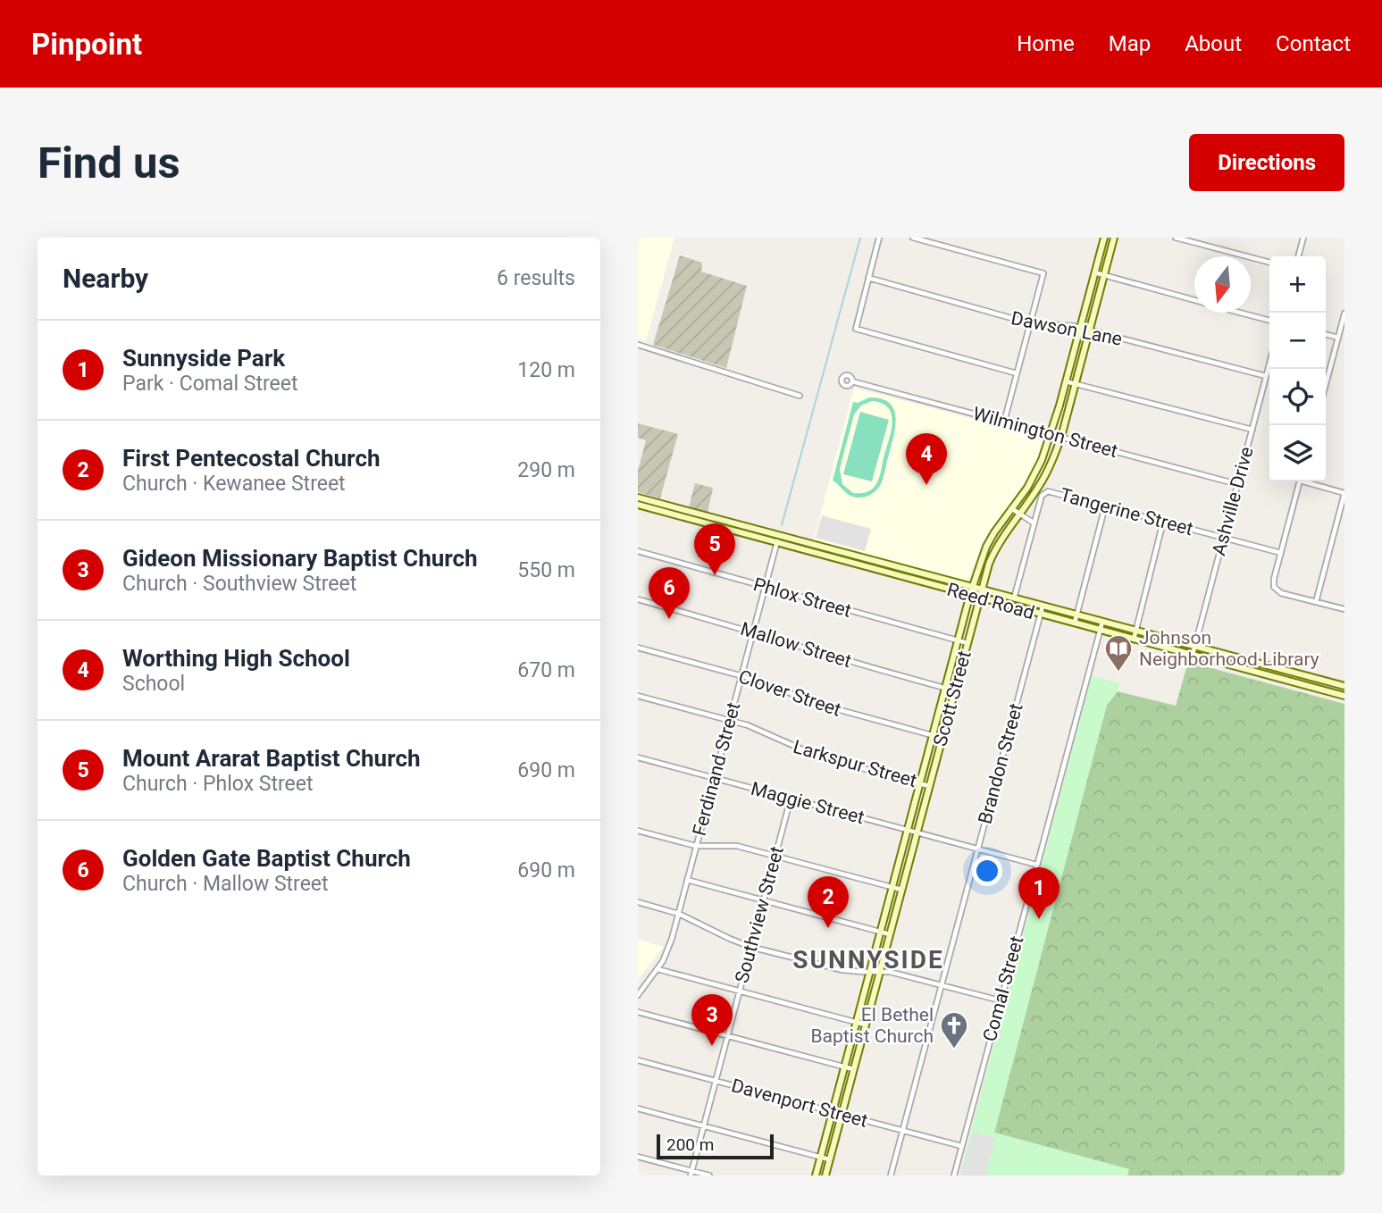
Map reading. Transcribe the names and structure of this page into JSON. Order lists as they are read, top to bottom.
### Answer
{
  "streets": {
    "main road": ["Reed Road", "Scott Street"],
    "street": [
      "Dawson Lane",
      "Wilmington Street",
      "Ashville Drive",
      "Tangerine Street",
      "Phlox Street",
      "Mallow Street",
      "Clover Street",
      "Larkspur Street",
      "Brandon Street",
      "Ferdinand Street",
      "Maggie Street",
      "Southview Street",
      "Comal Street",
      "Davenport Street"
    ]
  },
  "crossings": [
    ["Dawson Lane", "Ashville Drive"],
    ["Dawson Lane", "Scott Street"],
    ["Wilmington Street", "Ashville Drive"],
    ["Wilmington Street", "Scott Street"],
    ["Ashville Drive", "Tangerine Street"],
    ["Ashville Drive", "Reed Road"],
    ["Phlox Street", "Scott Street"],
    ["Phlox Street", "Ferdinand Street"],
    ["Reed Road", "Scott Street"],
    ["Reed Road", "Brandon Street"],
    ["Reed Road", "Ferdinand Street"],
    ["Reed Road", "Comal Street"],
    ["Mallow Street", "Scott Street"],
    ["Mallow Street", "Ferdinand Street"],
    ["Clover Street", "Scott Street"],
    ["Clover Street", "Ferdinand Street"],
    ["Scott Street", "Larkspur Street"],
    ["Scott Street", "Maggie Street"],
    ["Scott Street", "Davenport Street"],
    ["Larkspur Street", "Ferdinand Street"],
    ["Brandon Street", "Maggie Street"],
    ["Brandon Street", "Davenport Street"],
    ["Ferdinand Street", "Maggie Street"],
    ["Maggie Street", "Southview Street"],
    ["Maggie Street", "Comal Street"],
    ["Southview Street", "Davenport Street"],
    ["Comal Street", "Davenport Street"]
  ],
  "districts": ["SUNNYSIDE"],
  "places": {
    "library": ["Johnson Neighborhood Library"],
    "church": ["El Bethel Baptist Church"]
  },
  "scale_bar": "200 m",
  "north": "bottom",
  "page": {
    "header": "Pinpoint",
    "nav": [
      "Home",
      "Map",
      "About",
      "Contact"
    ],
    "buttons": "Directions",
    "title": "Find us",
    "heading": ["Nearby", "6 results"],
    "map_buttons": ["+", "−"],
    "list": [
      {
        "mark": "1",
        "name": "Sunnyside Park",
        "note": "Park · Comal Street",
        "value": "120 m"
      },
      {
        "mark": "2",
        "name": "First Pentecostal Church",
        "note": "Church · Kewanee Street",
        "value": "290 m"
      },
      {
        "mark": "3",
        "name": "Gideon Missionary Baptist Church",
        "note": "Church · Southview Street",
        "value": "550 m"
      },
      {
        "mark": "4",
        "name": "Worthing High School",
        "note": "School",
        "value": "670 m"
      },
      {
        "mark": "5",
        "name": "Mount Ararat Baptist Church",
        "note": "Church · Phlox Street",
        "value": "690 m"
      },
      {
        "mark": "6",
        "name": "Golden Gate Baptist Church",
        "note": "Church · Mallow Street",
        "value": "690 m"
      }
    ],
    "pins": [
      "4",
      "5",
      "6",
      "1",
      "2",
      "3"
    ],
    "scale": "200 m"
  }
}
